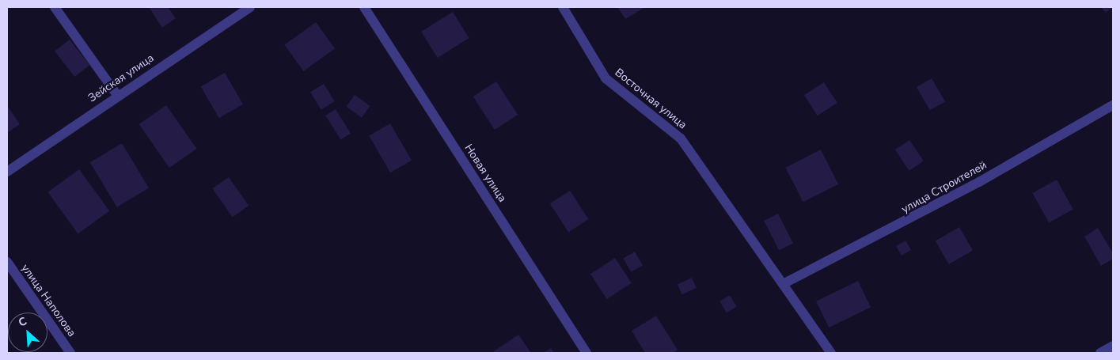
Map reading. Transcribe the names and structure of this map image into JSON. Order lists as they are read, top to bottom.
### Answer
{
  "streets": {
    "street": [
      "Зейская улица",
      "Восточная улица",
      "Новая улица",
      "улица Строителей",
      "улица Наполова"
    ]
  },
  "crossings": [
    ["Восточная улица", "улица Строителей"]
  ],
  "north": "top left"
}
